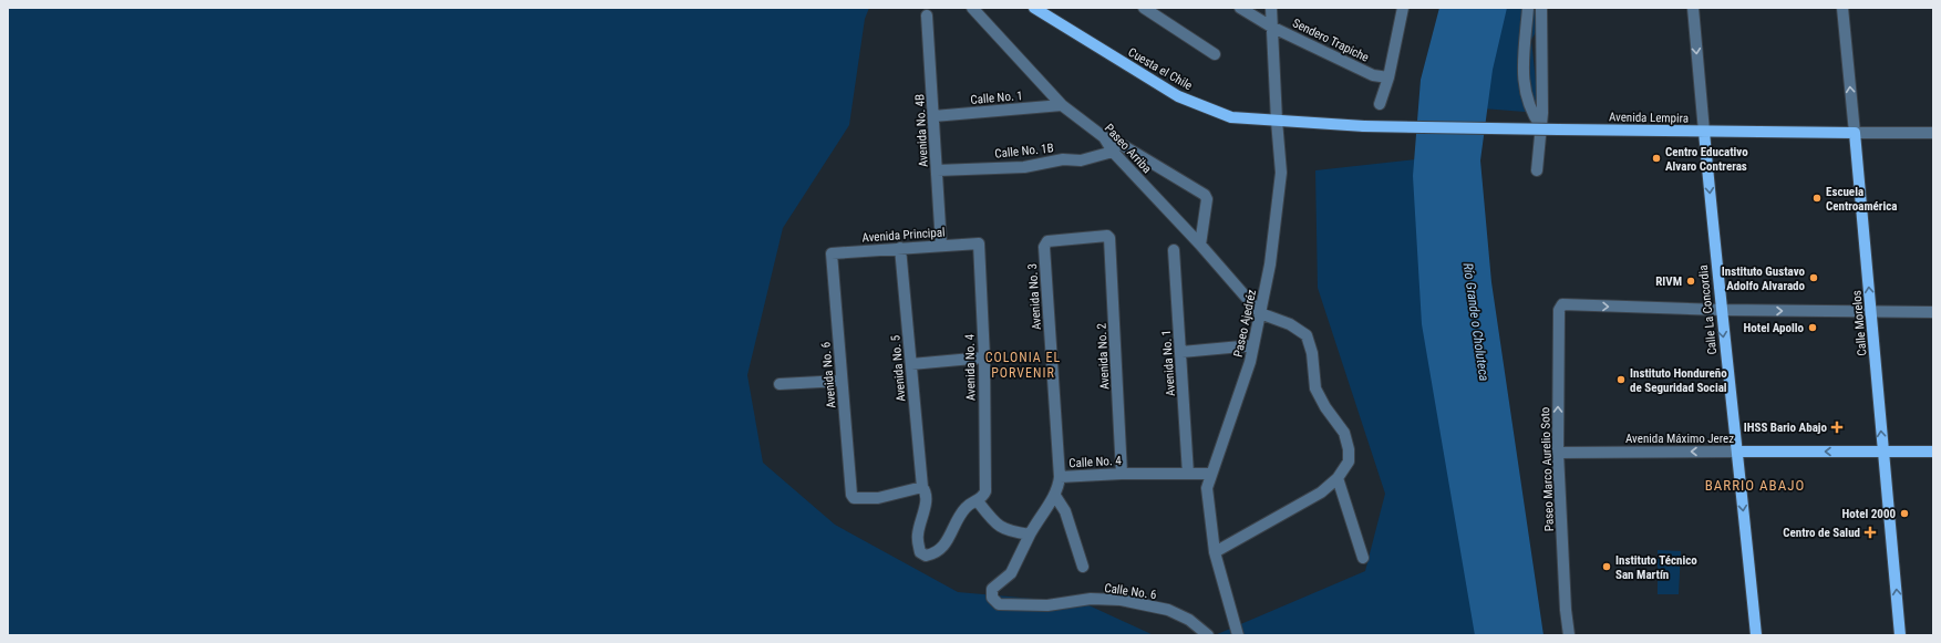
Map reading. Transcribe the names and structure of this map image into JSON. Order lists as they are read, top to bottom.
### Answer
{
  "streets": {
    "main road": [
      "Cuesta el Chile",
      "Avenida Lempira",
      "Calle La Concordia",
      "Calle Morelos",
      "Avenida Máximo Jerez"
    ],
    "street": [
      "Sendero Trapiche",
      "Calle No. 1",
      "Avenida No. 4B",
      "Paseo Arriba",
      "Calle No. 1B",
      "Avenida Principal",
      "Avenida No. 3",
      "Paseo Ajedréz",
      "Avenida No. 2",
      "Avenida No. 1",
      "Avenida No. 4",
      "Avenida No. 5",
      "Avenida No. 6",
      "Calle No. 4",
      "Paseo Marco Aurelio Soto",
      "Calle No. 6"
    ]
  },
  "crossings": [
    ["Sendero Trapiche", "Paseo Ajedréz"],
    ["Cuesta el Chile", "Avenida Lempira"],
    ["Cuesta el Chile", "Paseo Ajedréz"],
    ["Calle No. 1", "Avenida No. 4B"],
    ["Calle No. 1", "Paseo Arriba"],
    ["Avenida Lempira", "Calle La Concordia"],
    ["Avenida Lempira", "Calle Morelos"],
    ["Avenida No. 4B", "Calle No. 1B"],
    ["Avenida No. 4B", "Avenida Principal"],
    ["Paseo Arriba", "Calle No. 1B"],
    ["Paseo Arriba", "Paseo Ajedréz"],
    ["Avenida Principal", "Avenida No. 4"],
    ["Avenida Principal", "Avenida No. 5"],
    ["Avenida Principal", "Avenida No. 6"],
    ["Avenida No. 3", "Avenida No. 2"],
    ["Avenida No. 3", "Calle No. 4"],
    ["Calle La Concordia", "Avenida Máximo Jerez"],
    ["Calle La Concordia", "Paseo Marco Aurelio Soto"],
    ["Paseo Ajedréz", "Calle No. 4"],
    ["Calle Morelos", "Avenida Máximo Jerez"],
    ["Avenida No. 2", "Calle No. 4"],
    ["Avenida No. 1", "Calle No. 4"],
    ["Avenida No. 5", "Avenida No. 6"],
    ["Avenida Máximo Jerez", "Paseo Marco Aurelio Soto"],
    ["Calle No. 4", "Calle No. 6"]
  ],
  "one_way": ["Calle La Concordia", "Calle Morelos", "Avenida Máximo Jerez"],
  "districts": ["COLONIA EL PORVENIR", "BARRIO ABAJO"],
  "water": ["Río Grande o Choluteca"],
  "places": {
    "other": [
      "Centro Educativo Alvaro Contreras",
      "Escuela Centroamérica",
      "Instituto Gustavo Adolfo Alvarado",
      "RIVM",
      "Hotel Apollo",
      "Instituto Hondureño de Seguridad Social",
      "Hotel 2000",
      "Instituto Técnico San Martín"
    ],
    "health": ["IHSS Bario Abajo", "Centro de Salud"]
  }
}
